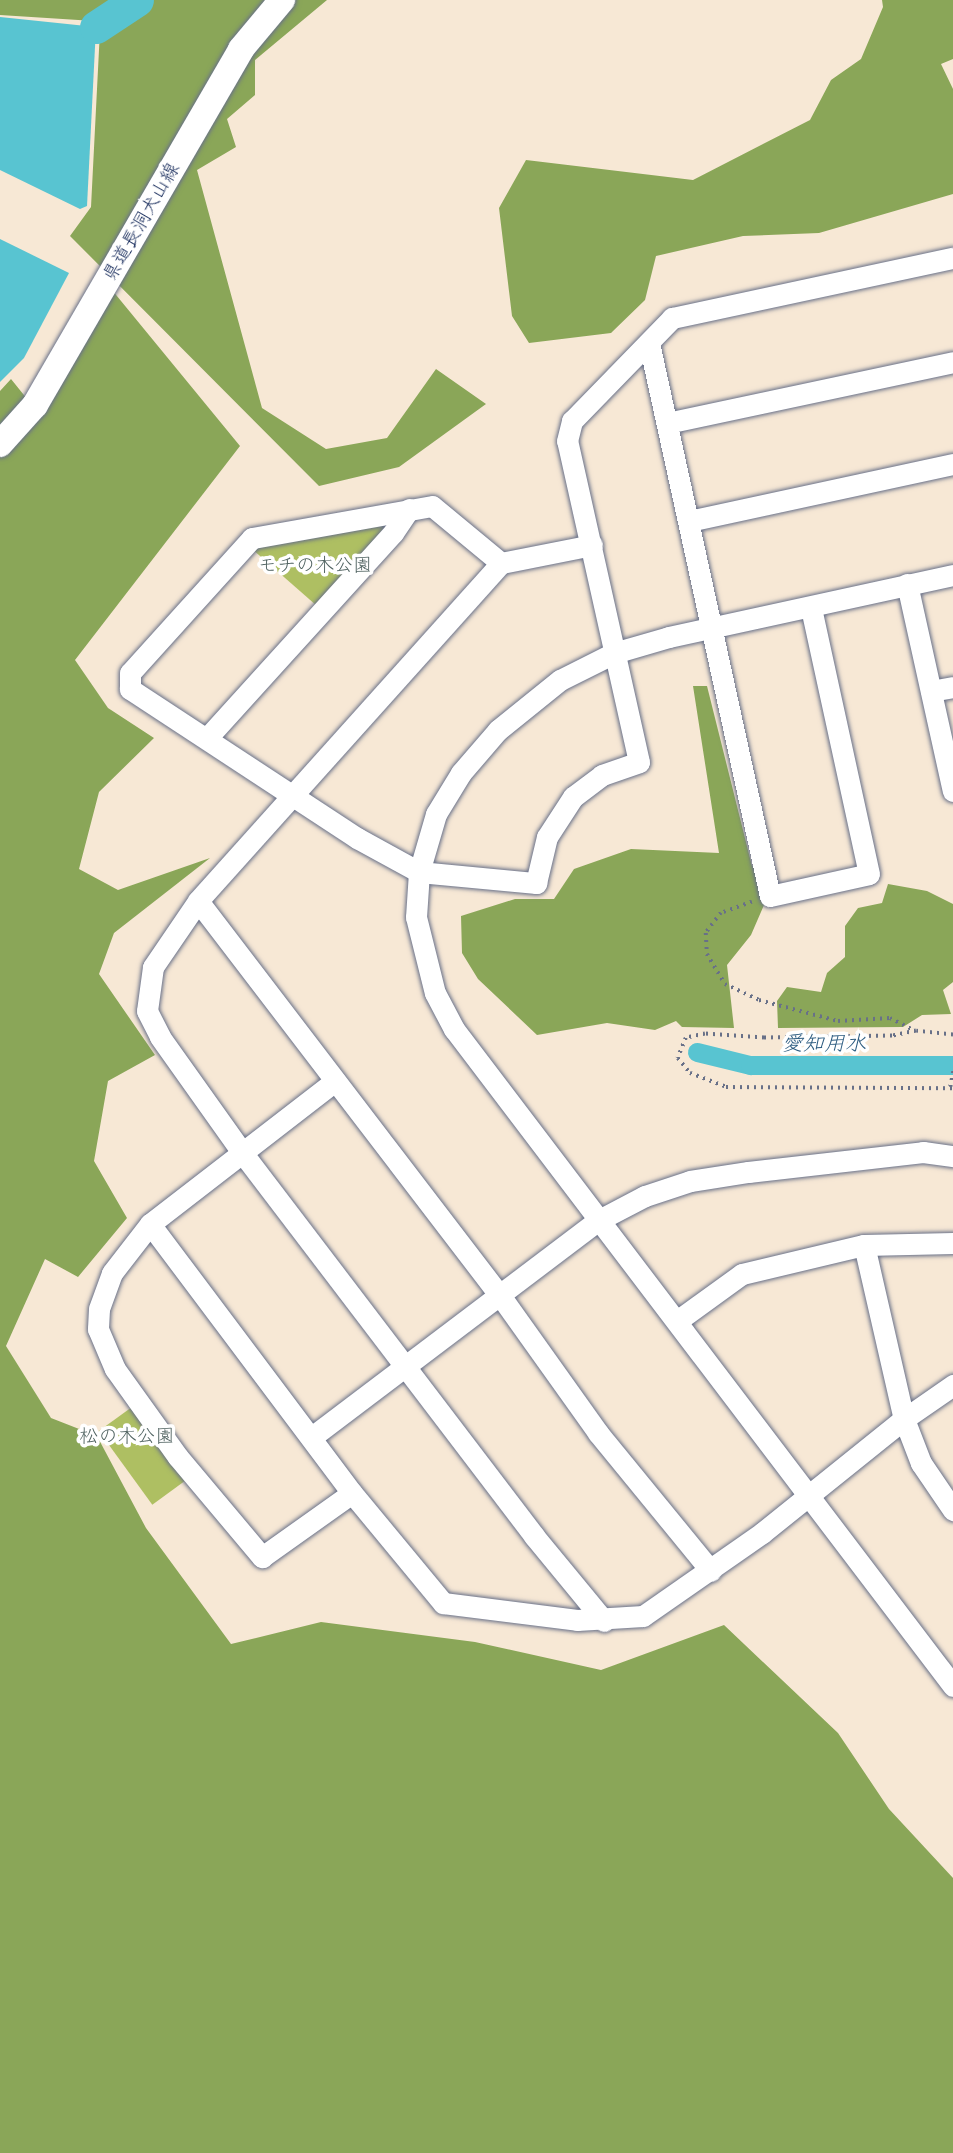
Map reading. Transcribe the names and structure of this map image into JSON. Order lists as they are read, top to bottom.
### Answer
{
  "streets": {
    "main road": ["県道長洞犬山線"]
  },
  "water": ["愛知用水"],
  "parks": ["モチの木公園", "松の木公園"]
}
